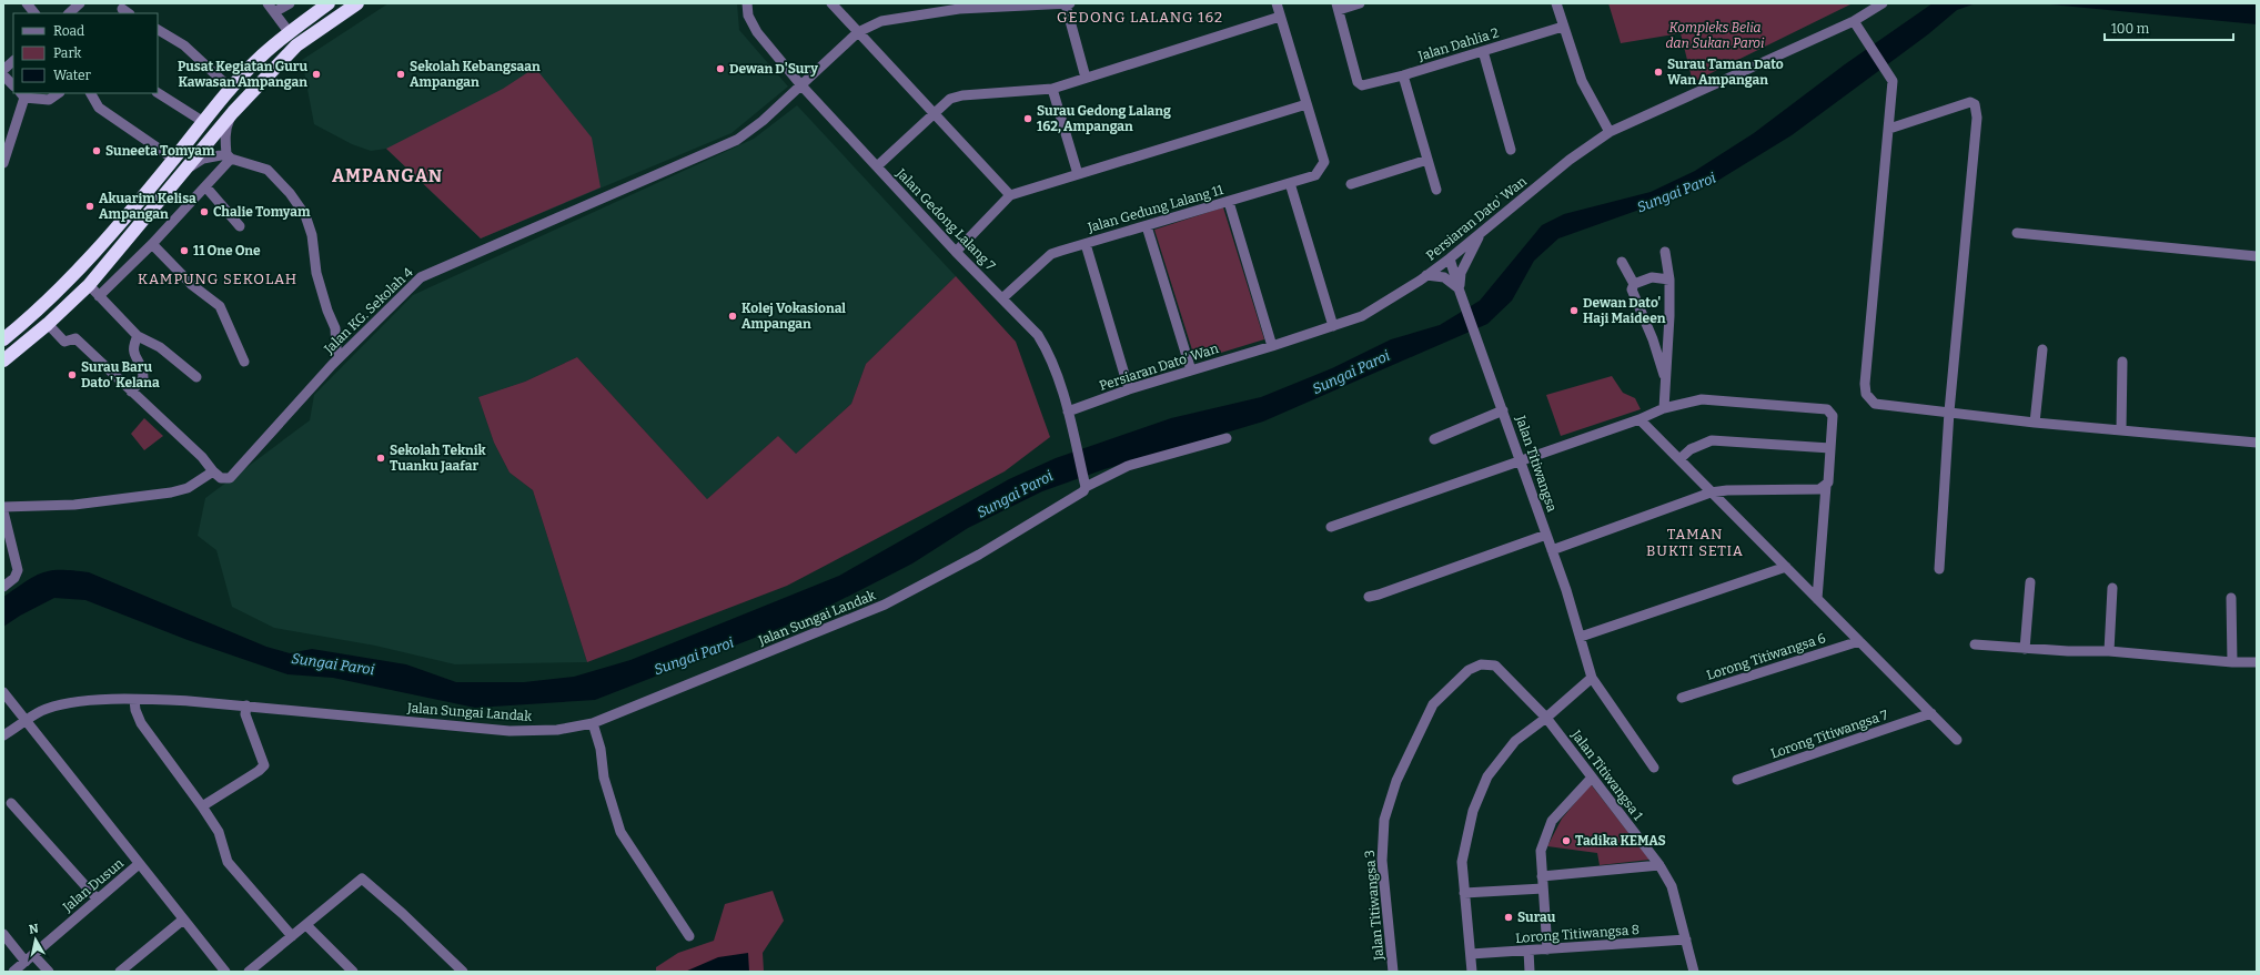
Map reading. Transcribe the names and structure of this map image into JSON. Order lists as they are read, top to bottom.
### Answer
{
  "streets": {
    "street": [
      "Jalan Dahlia 2",
      "Jalan Gedung Lalang 11",
      "Persiaran Dato' Wan",
      "Jalan Gedong Lalang 7",
      "Jalan KG. Sekolah 4",
      "Jalan Titiwangsa",
      "Jalan Sungai Landak",
      "Lorong Titiwangsa 6",
      "Lorong Titiwangsa 7",
      "Jalan Titiwangsa 1",
      "Jalan Dusun",
      "Jalan Titiwangsa 3",
      "Lorong Titiwangsa 8"
    ]
  },
  "crossings": [
    ["Jalan Gedung Lalang 11", "Jalan Gedong Lalang 7"],
    ["Persiaran Dato' Wan", "Jalan Gedong Lalang 7"],
    ["Persiaran Dato' Wan", "Jalan Titiwangsa"],
    ["Jalan Gedong Lalang 7", "Jalan KG. Sekolah 4"],
    ["Jalan Gedong Lalang 7", "Jalan Sungai Landak"],
    ["Jalan Titiwangsa 1", "Jalan Titiwangsa 3"],
    ["Jalan Titiwangsa 1", "Lorong Titiwangsa 8"]
  ],
  "districts": [
    "GEDONG LALANG 162",
    "AMPANGAN",
    "KAMPUNG SEKOLAH",
    "TAMAN BUKTI SETIA"
  ],
  "water": ["Sungai Paroi"],
  "parks": ["Kompleks Belia dan Sukan Paroi"],
  "places": [
    "Dewan D'Sury",
    "Surau Taman Dato Wan Ampangan",
    "Pusat Kegiatan Guru Kawasan Ampangan",
    "Sekolah Kebangsaan Ampangan",
    "Surau Gedong Lalang 162, Ampangan",
    "Suneeta Tomyam",
    "Akuarim Kelisa Ampangan",
    "Chalie Tomyam",
    "11 One One",
    "Dewan Dato' Haji Maideen",
    "Kolej Vokasional Ampangan",
    "Surau Baru Dato' Kelana",
    "Sekolah Teknik Tuanku Jaafar",
    "Tadika KEMAS",
    "Surau"
  ],
  "legend": ["Road", "Park", "Water"],
  "scale_bar": "100 m",
  "north": "top"
}
